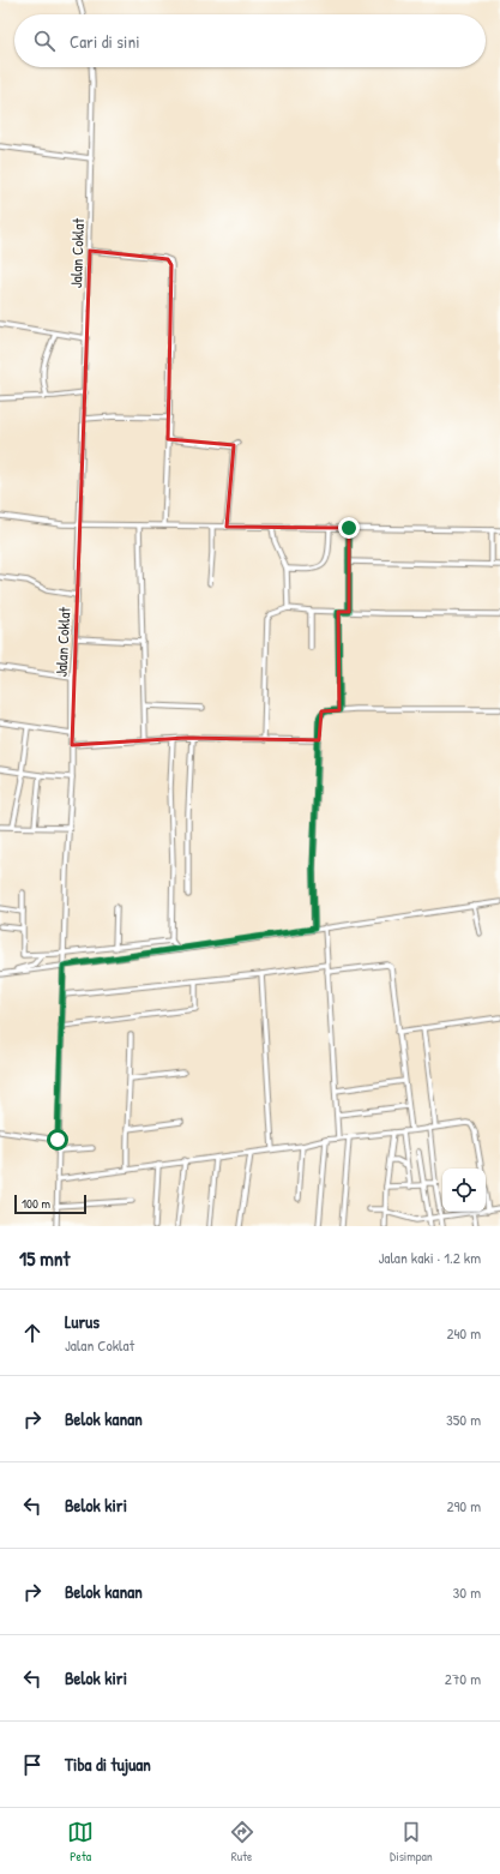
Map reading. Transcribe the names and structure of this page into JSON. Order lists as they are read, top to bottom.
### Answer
{
  "streets": {
    "street": ["Jalan Coklat"]
  },
  "scale_bar": "100 m",
  "page": {
    "search": "Cari di sini",
    "scale": "100 m",
    "heading": ["15 mnt", "Jalan kaki · 1.2 km"],
    "list": [
      ["Lurus", "Jalan Coklat", "240 m"],
      ["Belok kanan", "350 m"],
      ["Belok kiri", "290 m"],
      ["Belok kanan", "30 m"],
      ["Belok kiri", "270 m"],
      "Tiba di tujuan"
    ],
    "nav": ["Peta", "Rute", "Disimpan"]
  }
}
